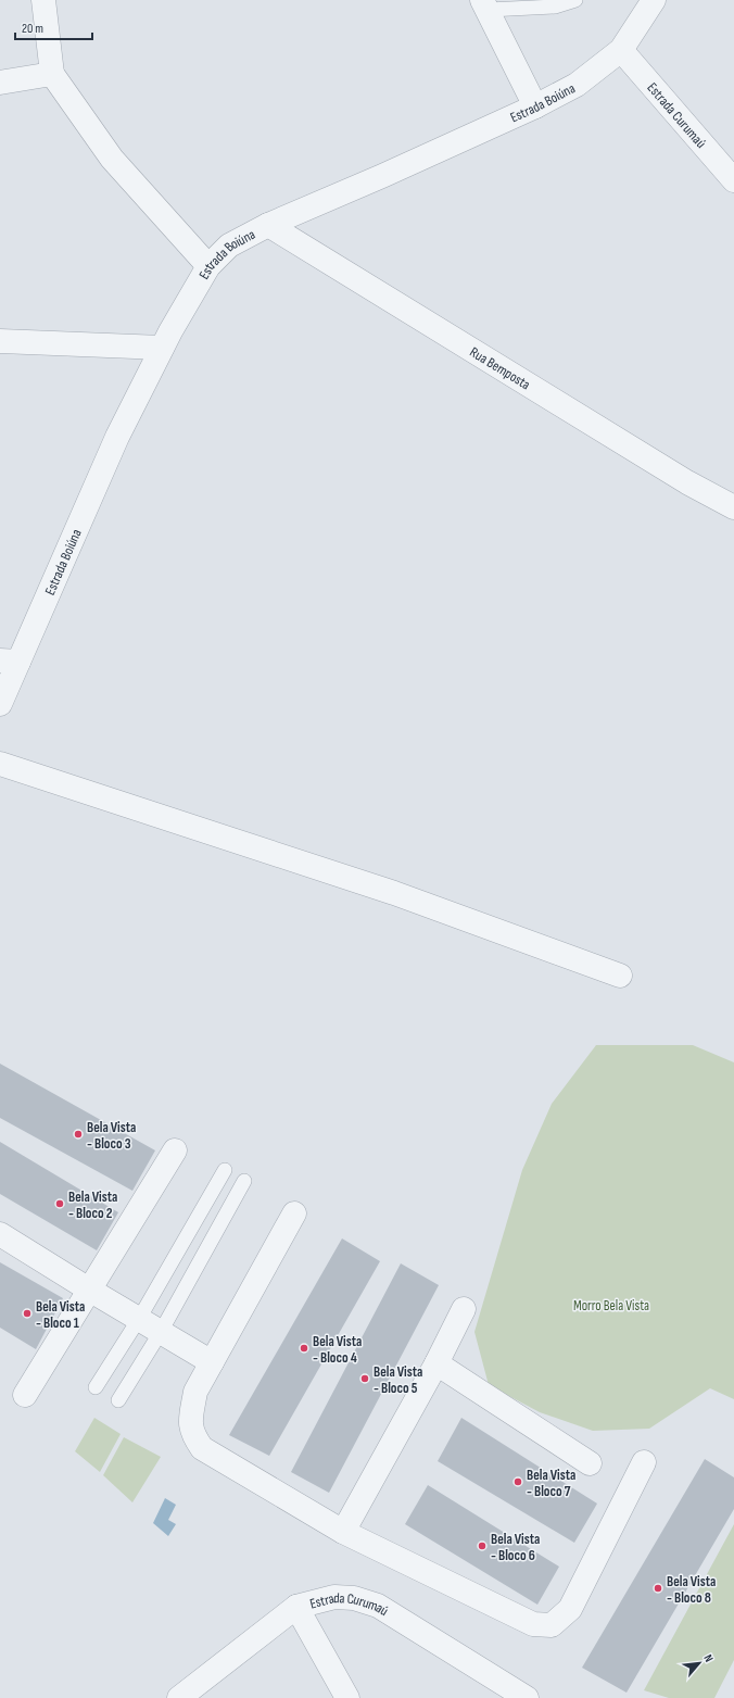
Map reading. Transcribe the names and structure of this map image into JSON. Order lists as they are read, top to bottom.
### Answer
{
  "streets": {
    "street": ["Estrada Boiúna", "Estrada Curumaú", "Rua Bemposta"]
  },
  "crossings": [
    ["Estrada Boiúna", "Estrada Curumaú"],
    ["Estrada Boiúna", "Rua Bemposta"]
  ],
  "parks": ["Morro Bela Vista"],
  "places": [
    "Bela Vista - Bloco 3",
    "Bela Vista - Bloco 2",
    "Bela Vista - Bloco 1",
    "Bela Vista - Bloco 4",
    "Bela Vista - Bloco 5",
    "Bela Vista - Bloco 7",
    "Bela Vista - Bloco 6",
    "Bela Vista - Bloco 8"
  ],
  "scale_bar": "20 m",
  "north": "top right"
}
